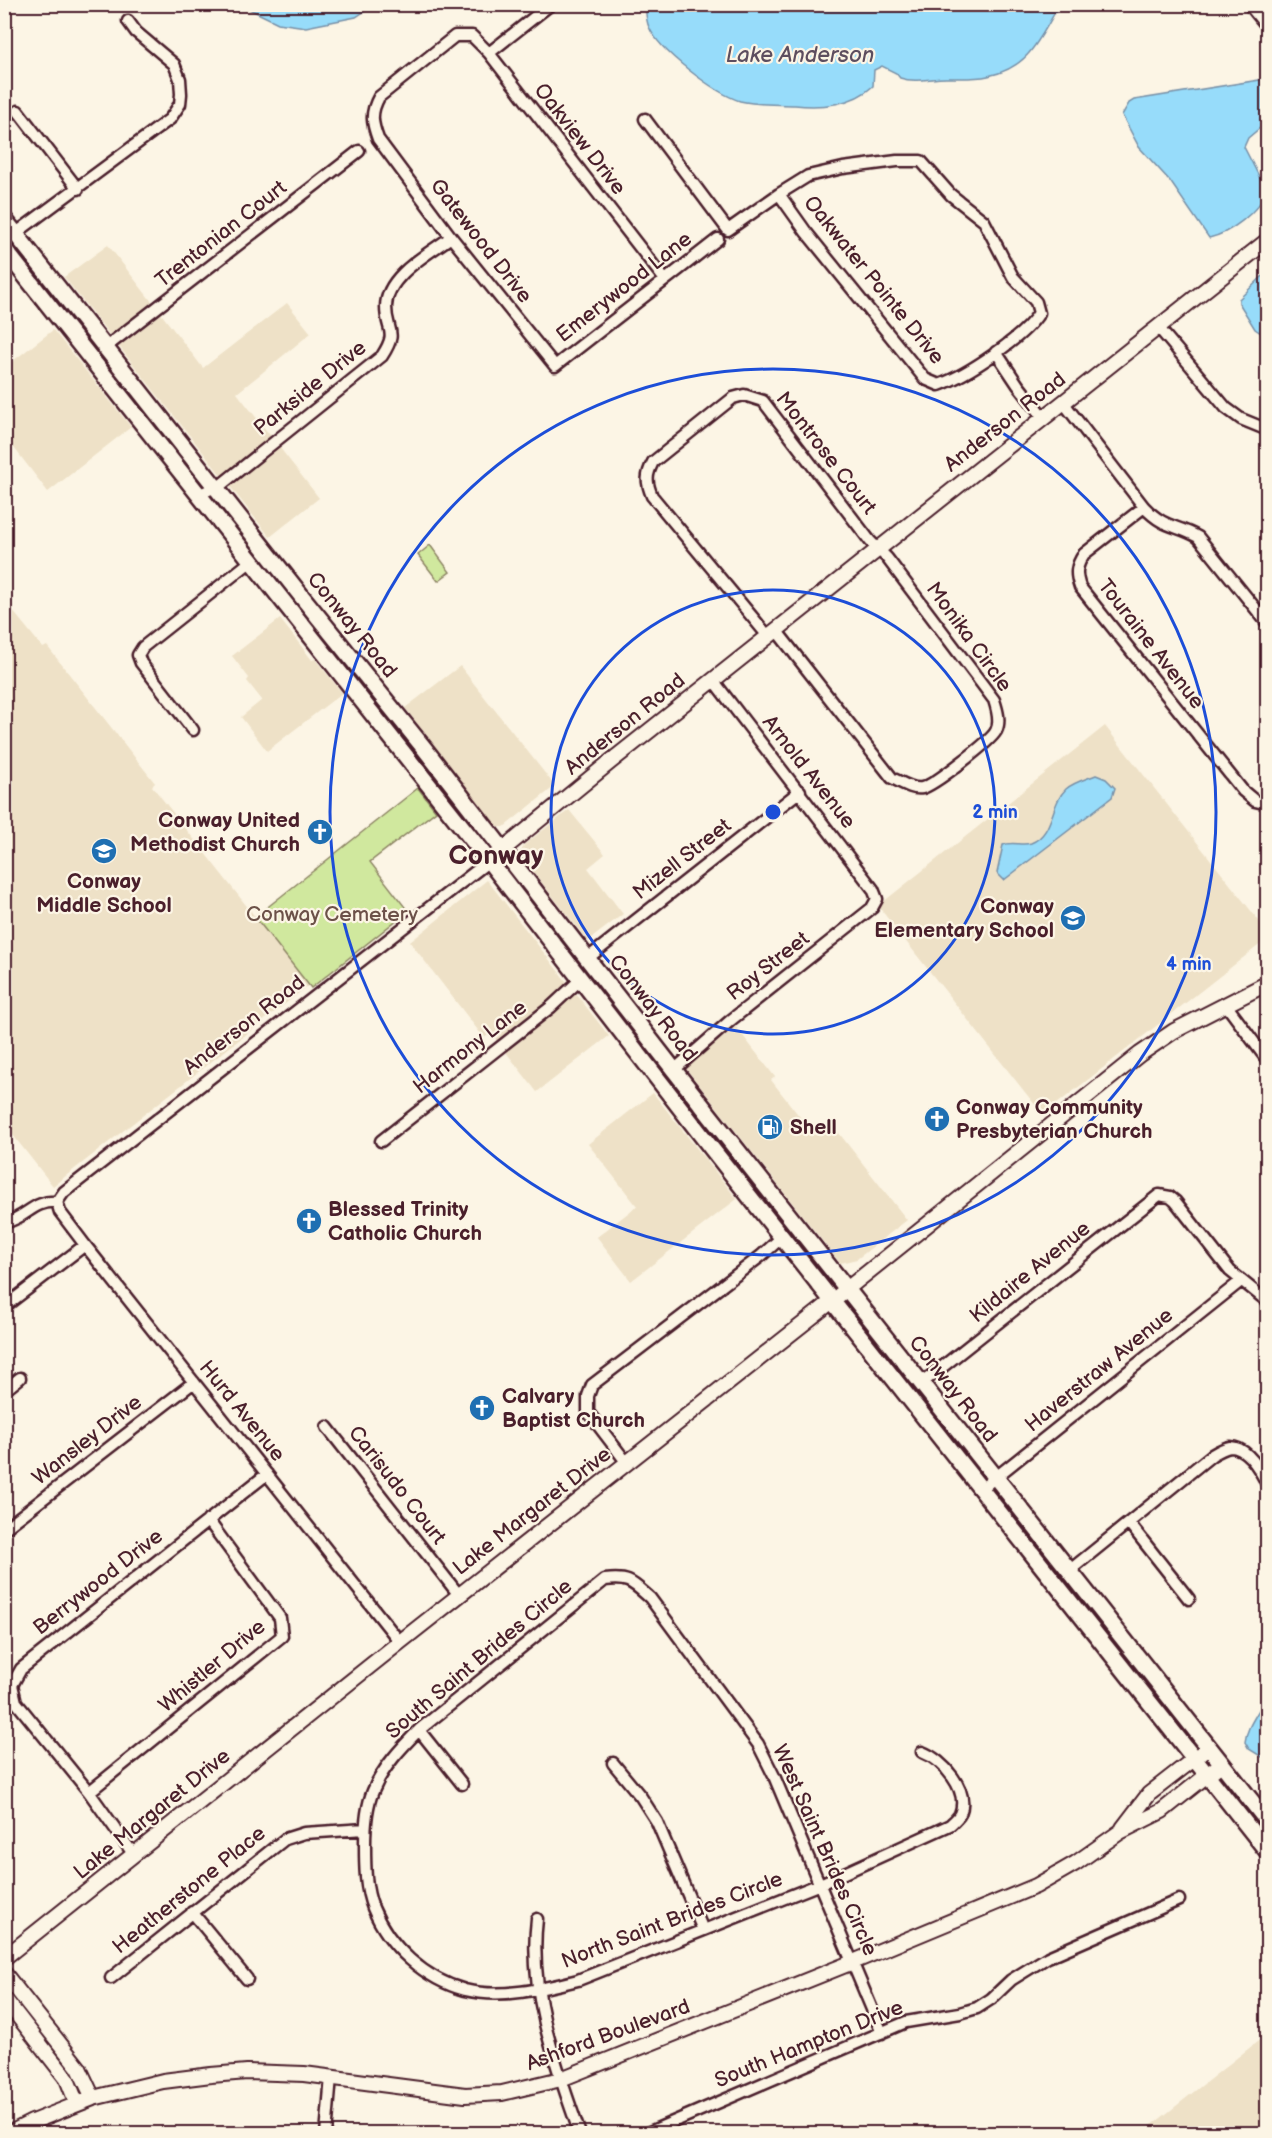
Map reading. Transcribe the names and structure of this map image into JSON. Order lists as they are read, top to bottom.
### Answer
{
  "streets": {
    "main road": ["Conway Road"],
    "street": [
      "Oakview Drive",
      "Trentonian Court",
      "Gatewood Drive",
      "Oakwater Pointe Drive",
      "Emerywood Lane",
      "Parkside Drive",
      "Anderson Road",
      "Montrose Court",
      "Monika Circle",
      "Touraine Avenue",
      "Arnold Avenue",
      "Mizell Street",
      "Roy Street",
      "Harmony Lane",
      "Kildaire Avenue",
      "Haverstraw Avenue",
      "Hurd Avenue",
      "Wansley Drive",
      "Carisudo Court",
      "Lake Margaret Drive",
      "Berrywood Drive",
      "South Saint Brides Circle",
      "Whistler Drive",
      "West Saint Brides Circle",
      "Heatherstone Place",
      "North Saint Brides Circle",
      "Ashford Boulevard",
      "South Hampton Drive"
    ]
  },
  "crossings": [
    ["Oakview Drive", "Gatewood Drive"],
    ["Oakview Drive", "Emerywood Lane"],
    ["Trentonian Court", "Conway Road"],
    ["Gatewood Drive", "Emerywood Lane"],
    ["Gatewood Drive", "Parkside Drive"],
    ["Parkside Drive", "Conway Road"],
    ["Anderson Road", "Montrose Court"],
    ["Anderson Road", "Conway Road"],
    ["Anderson Road", "Monika Circle"],
    ["Anderson Road", "Arnold Avenue"],
    ["Anderson Road", "Hurd Avenue"],
    ["Montrose Court", "Monika Circle"],
    ["Conway Road", "Mizell Street"],
    ["Conway Road", "Roy Street"],
    ["Conway Road", "Harmony Lane"],
    ["Conway Road", "Kildaire Avenue"],
    ["Conway Road", "Haverstraw Avenue"],
    ["Conway Road", "Lake Margaret Drive"],
    ["Conway Road", "Ashford Boulevard"],
    ["Arnold Avenue", "Mizell Street"],
    ["Arnold Avenue", "Roy Street"],
    ["Kildaire Avenue", "Haverstraw Avenue"],
    ["Hurd Avenue", "Wansley Drive"],
    ["Hurd Avenue", "Lake Margaret Drive"],
    ["Hurd Avenue", "Berrywood Drive"],
    ["Carisudo Court", "Lake Margaret Drive"],
    ["Lake Margaret Drive", "Berrywood Drive"],
    ["Berrywood Drive", "Whistler Drive"],
    ["South Saint Brides Circle", "West Saint Brides Circle"],
    ["South Saint Brides Circle", "Heatherstone Place"],
    ["South Saint Brides Circle", "North Saint Brides Circle"],
    ["West Saint Brides Circle", "North Saint Brides Circle"],
    ["West Saint Brides Circle", "Ashford Boulevard"],
    ["West Saint Brides Circle", "South Hampton Drive"]
  ],
  "districts": ["Conway"],
  "water": ["Lake Anderson"],
  "parks": ["Conway Cemetery"],
  "places": {
    "church": [
      "Conway United Methodist Church",
      "Conway Community Presbyterian Church",
      "Blessed Trinity Catholic Church",
      "Calvary Baptist Church"
    ],
    "school or university": ["Conway Middle School", "Conway Elementary School"],
    "fuel station": ["Shell"]
  },
  "rings": ["2 min", "4 min"]
}
